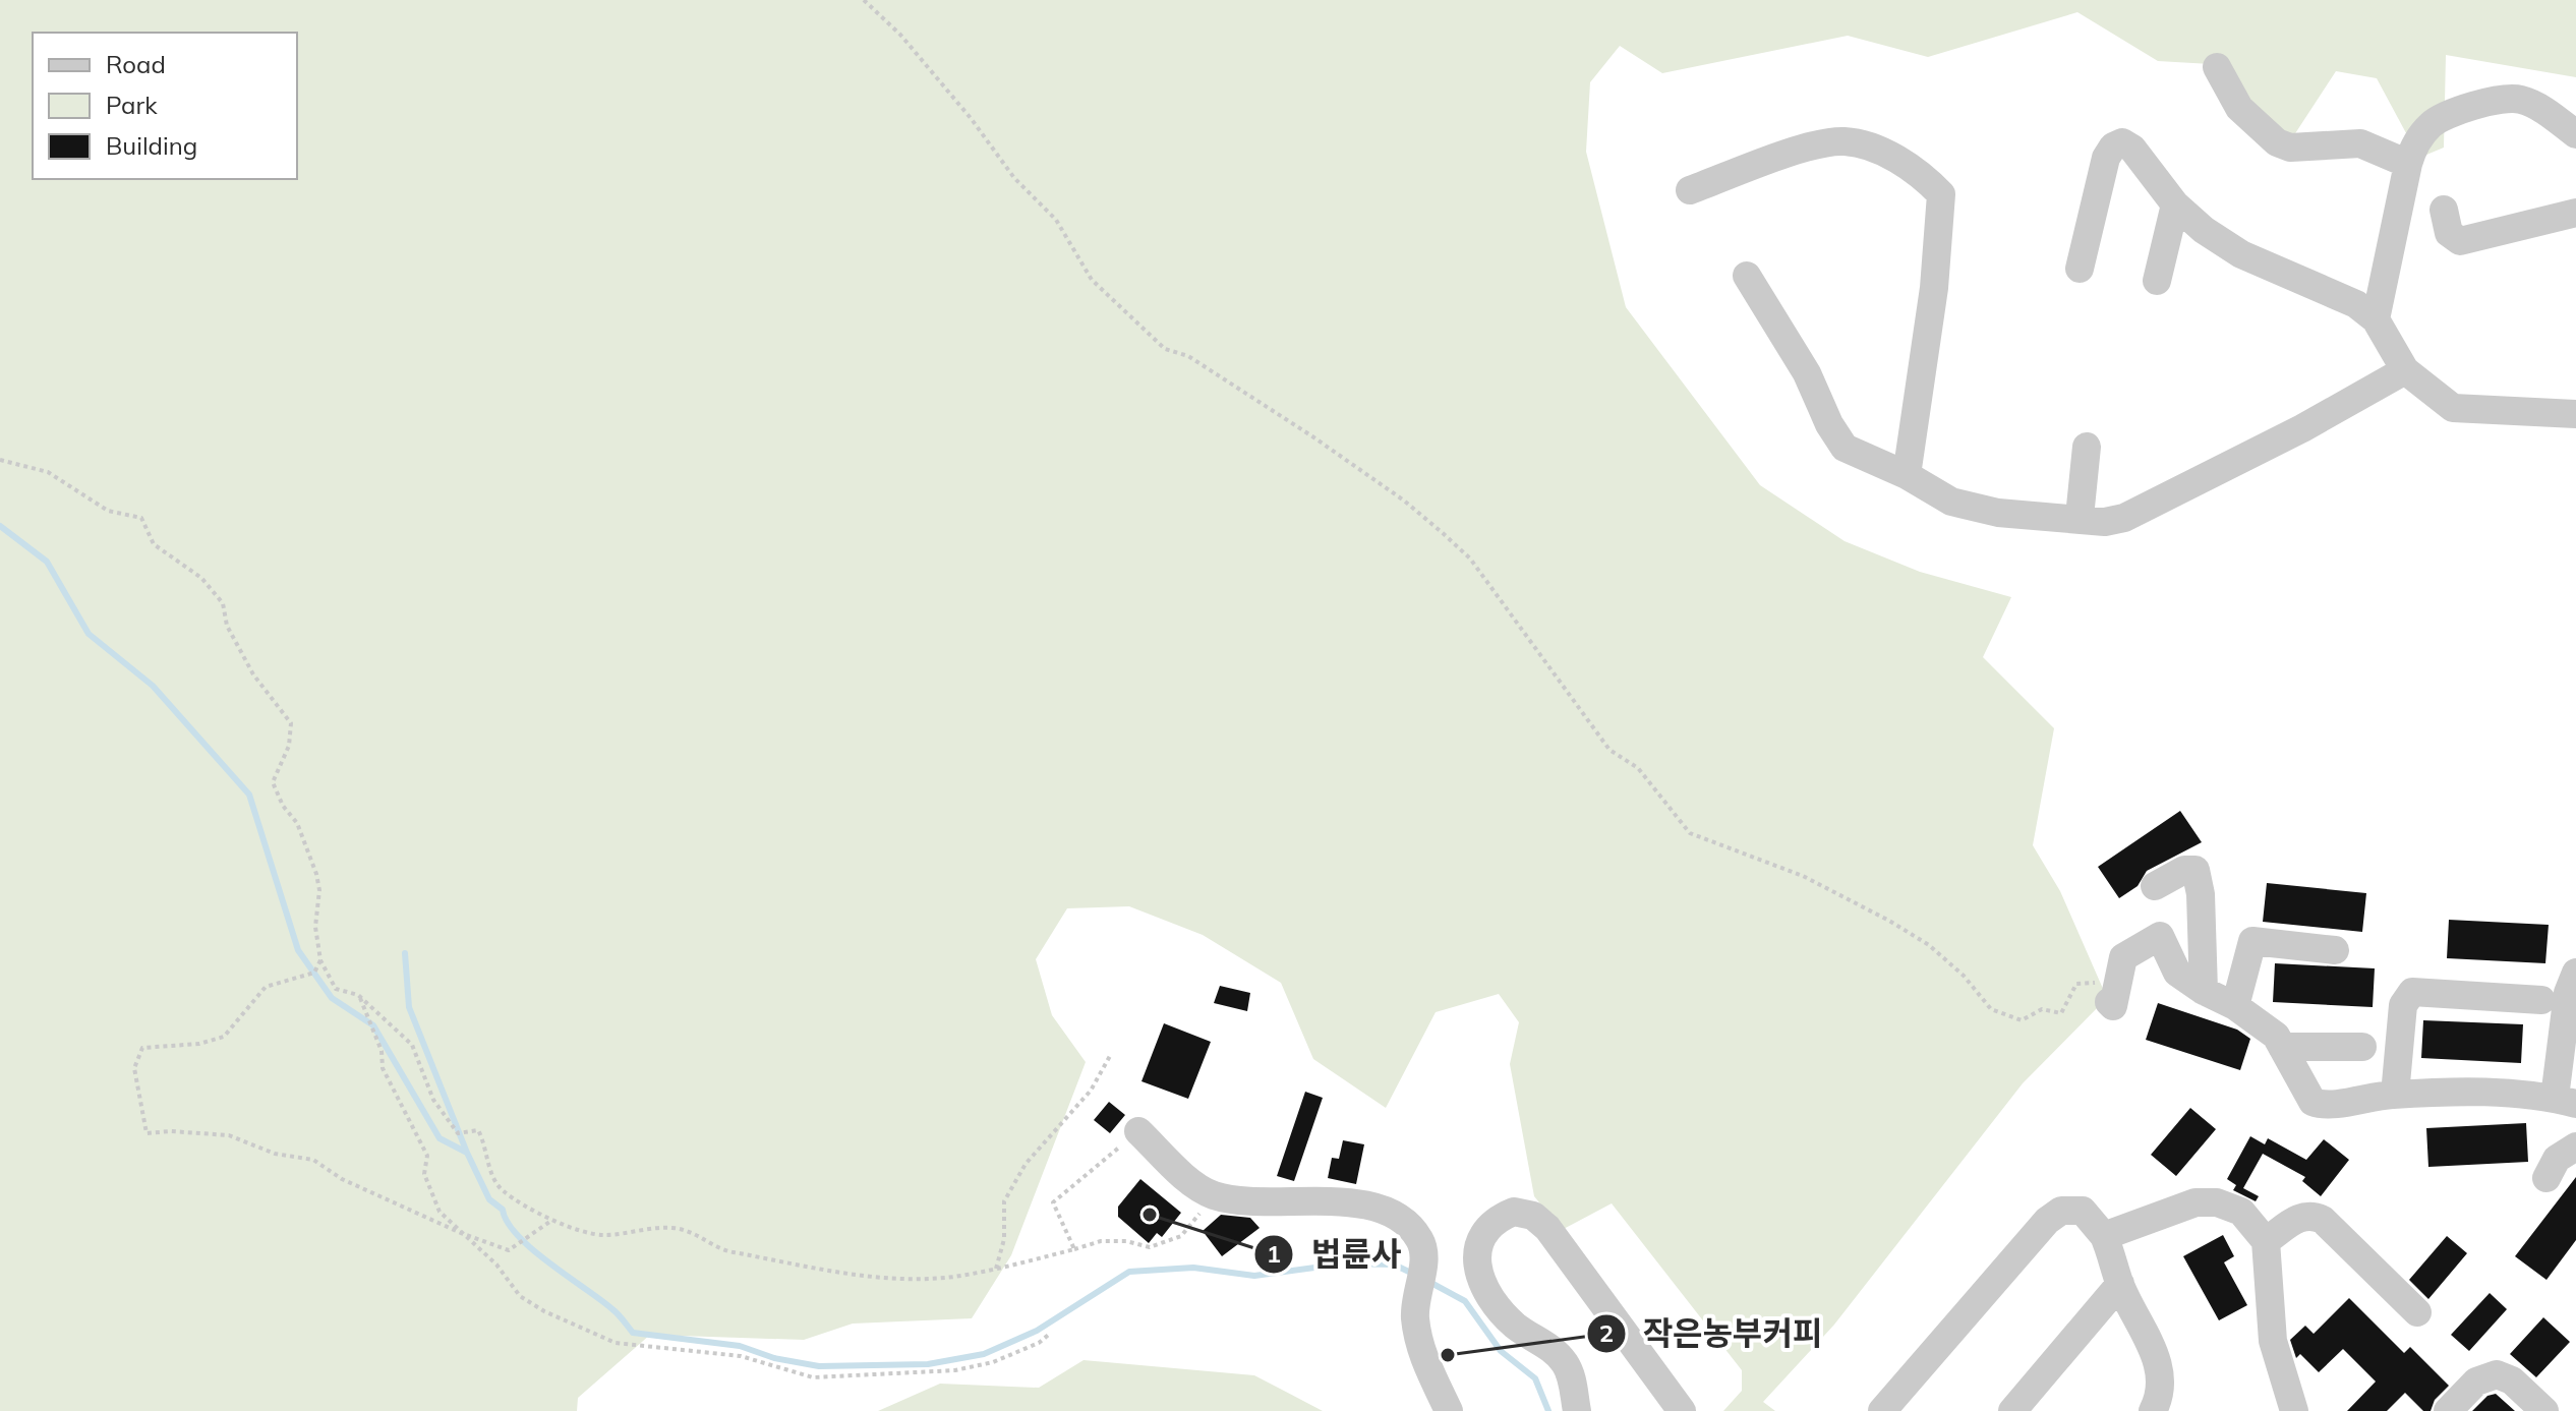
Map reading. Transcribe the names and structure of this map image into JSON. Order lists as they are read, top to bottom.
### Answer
{
  "places": ["법륜사", "작은농부커피"],
  "legend": ["Road", "Park", "Building"]
}
